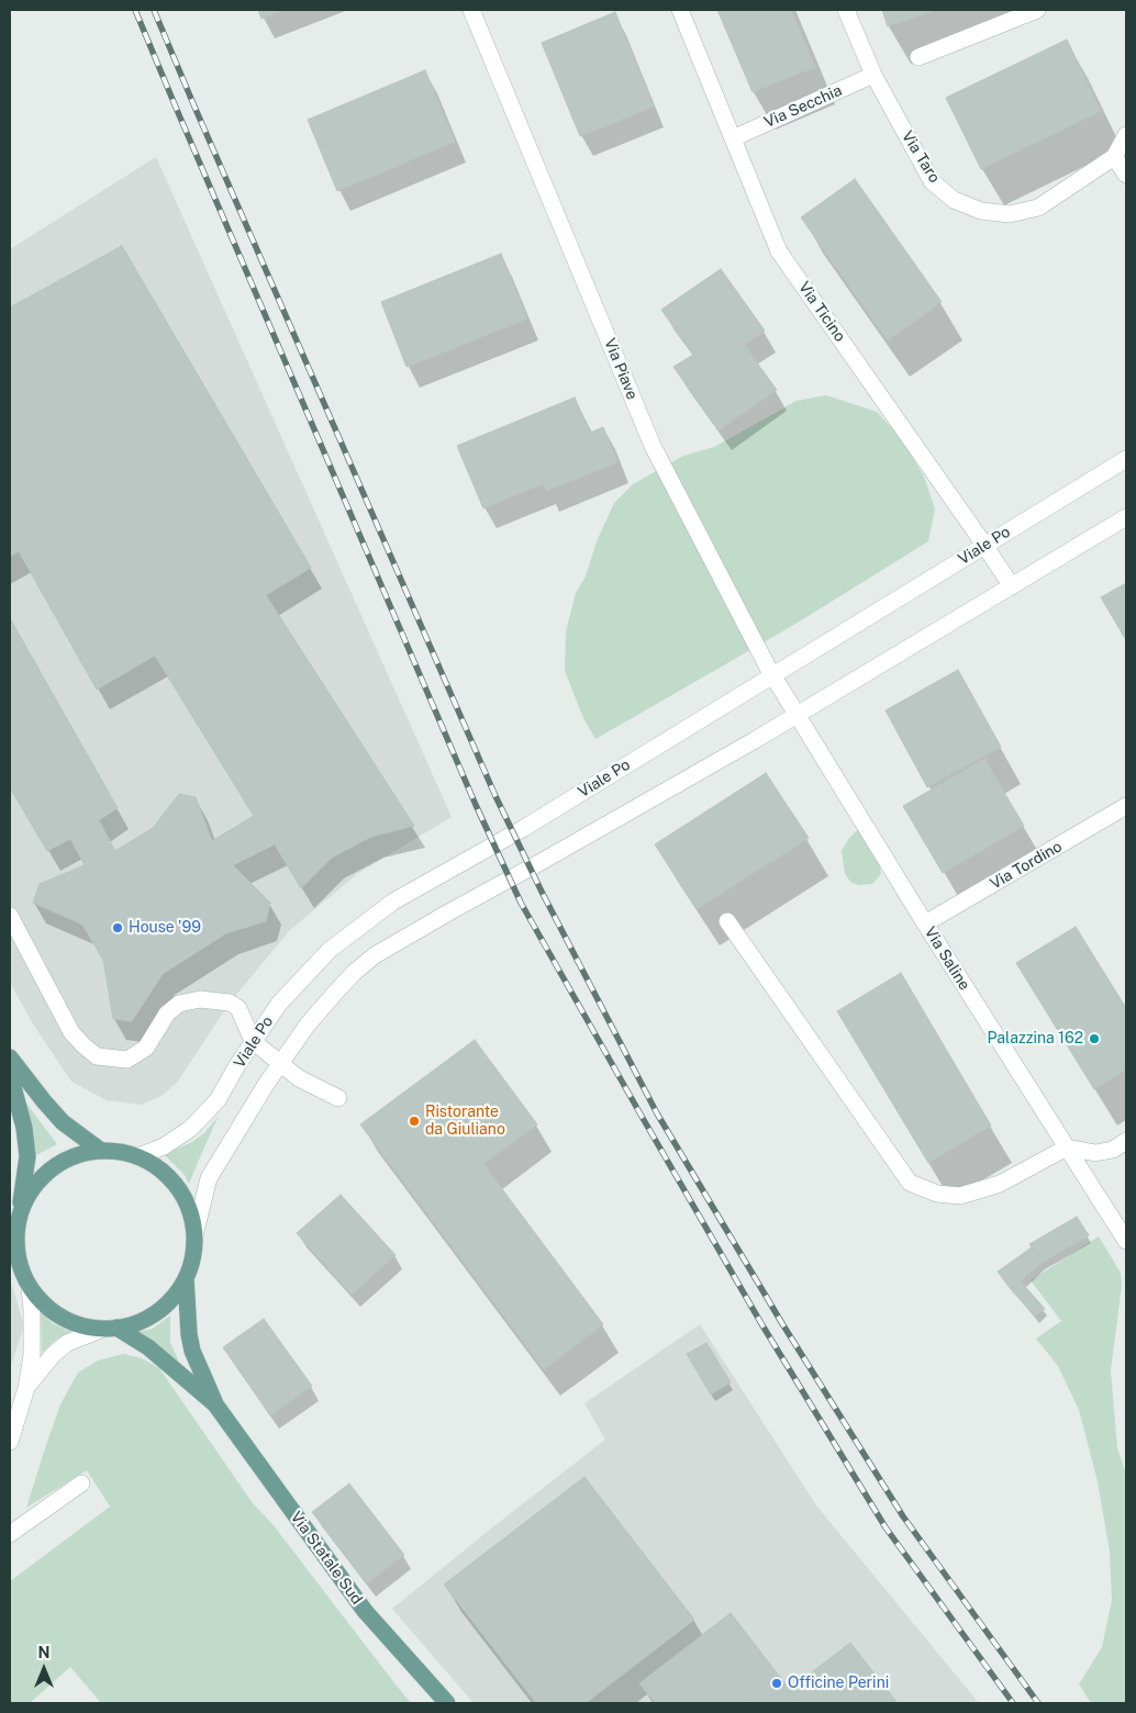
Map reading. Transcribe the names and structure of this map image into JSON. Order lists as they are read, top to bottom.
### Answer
{
  "streets": {
    "main road": ["Via Statale Sud"],
    "street": [
      "Via Secchia",
      "Via Taro",
      "Via Ticino",
      "Via Piave",
      "Viale Po",
      "Via Tordino",
      "Via Saline"
    ]
  },
  "crossings": [
    ["Via Secchia", "Via Taro"],
    ["Via Secchia", "Via Ticino"],
    ["Via Ticino", "Viale Po"],
    ["Via Piave", "Viale Po"],
    ["Via Piave", "Via Saline"],
    ["Via Tordino", "Via Saline"]
  ],
  "places": [
    "House '99",
    "Palazzina 162",
    "Ristorante da Giuliano",
    "Officine Perini"
  ],
  "north": "top"
}
